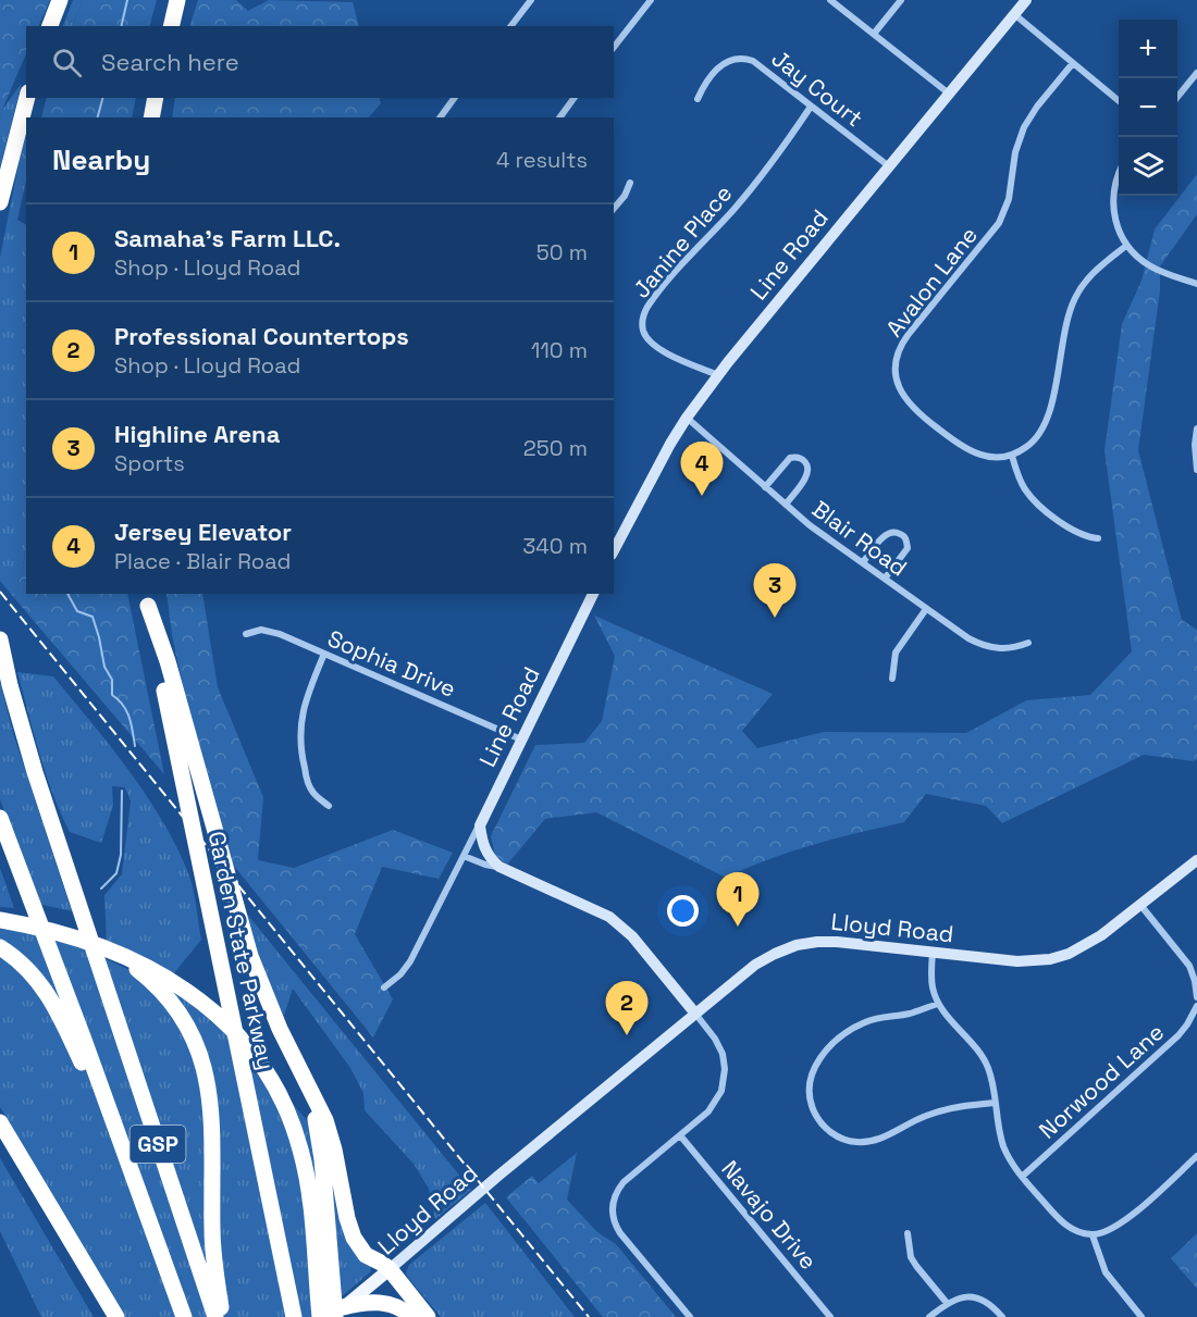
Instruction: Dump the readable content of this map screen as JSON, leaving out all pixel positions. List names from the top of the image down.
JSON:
{
  "streets": {
    "highway": ["Garden State Parkway", "GSP"],
    "main road": ["Lloyd Road"],
    "street": [
      "Jay Court",
      "Janine Place",
      "Line Road",
      "Avalon Lane",
      "Blair Road",
      "Sophia Drive",
      "Norwood Lane",
      "Navajo Drive"
    ]
  },
  "crossings": [
    ["Jay Court", "Janine Place"],
    ["Jay Court", "Line Road"],
    ["Janine Place", "Line Road"],
    ["Line Road", "Blair Road"],
    ["Line Road", "Sophia Drive"]
  ],
  "page": {
    "map_buttons": ["+", "−"],
    "search": "Search here",
    "heading": ["Nearby", "4 results"],
    "list": [
      {
        "mark": "1",
        "name": "Samaha's Farm LLC.",
        "note": "Shop · Lloyd Road",
        "value": "50 m"
      },
      {
        "mark": "2",
        "name": "Professional Countertops",
        "note": "Shop · Lloyd Road",
        "value": "110 m"
      },
      {
        "mark": "3",
        "name": "Highline Arena",
        "note": "Sports",
        "value": "250 m"
      },
      {
        "mark": "4",
        "name": "Jersey Elevator",
        "note": "Place · Blair Road",
        "value": "340 m"
      }
    ],
    "pins": [
      "4",
      "3",
      "1",
      "2"
    ]
  }
}
